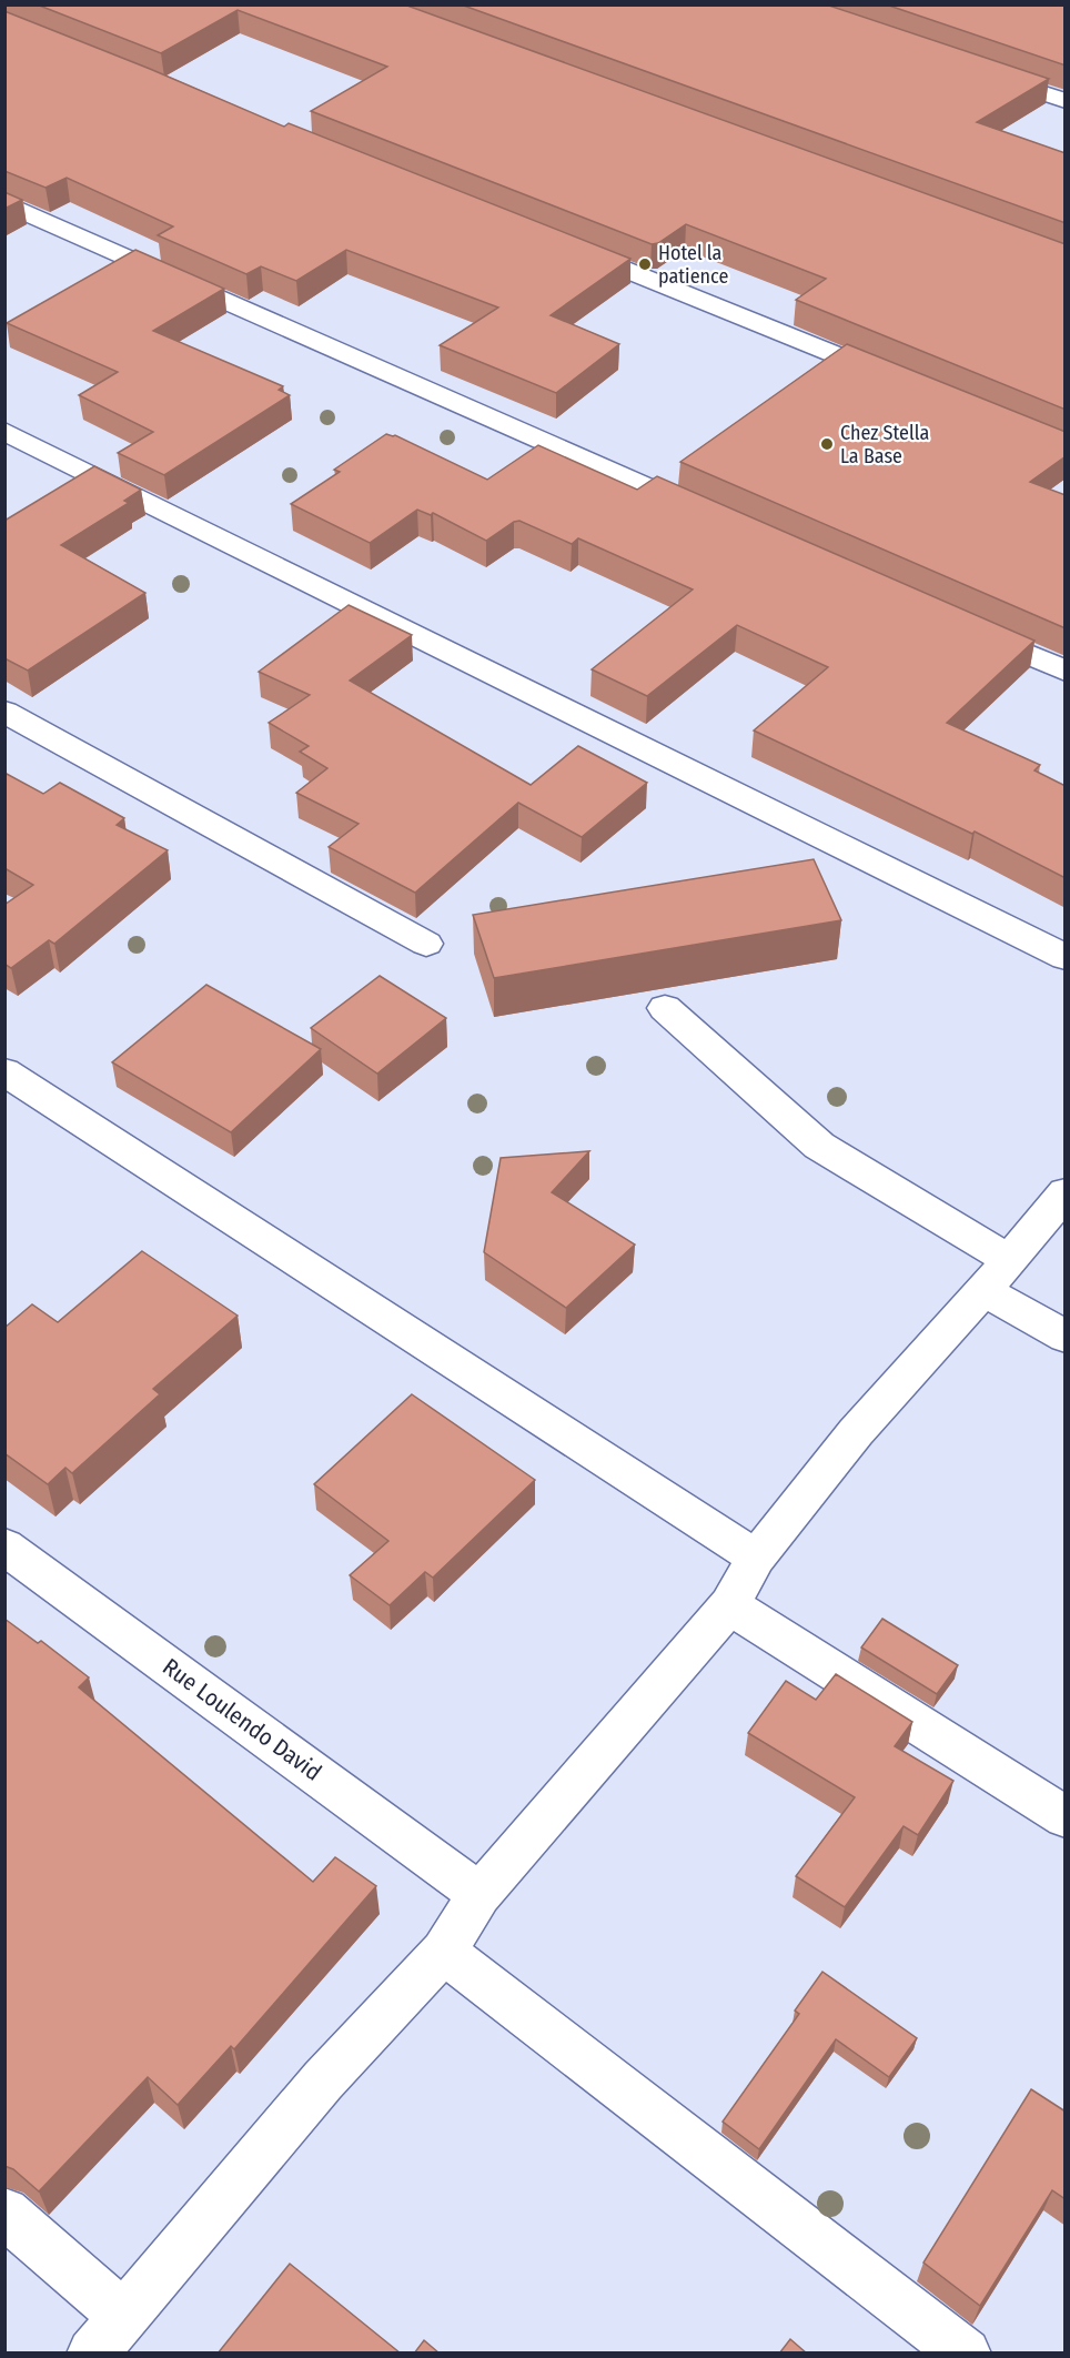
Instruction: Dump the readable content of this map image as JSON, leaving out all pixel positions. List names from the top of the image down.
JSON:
{
  "streets": {
    "street": ["Rue Loulendo David"]
  },
  "places": ["Hotel la patience", "Chez Stella La Base"]
}
